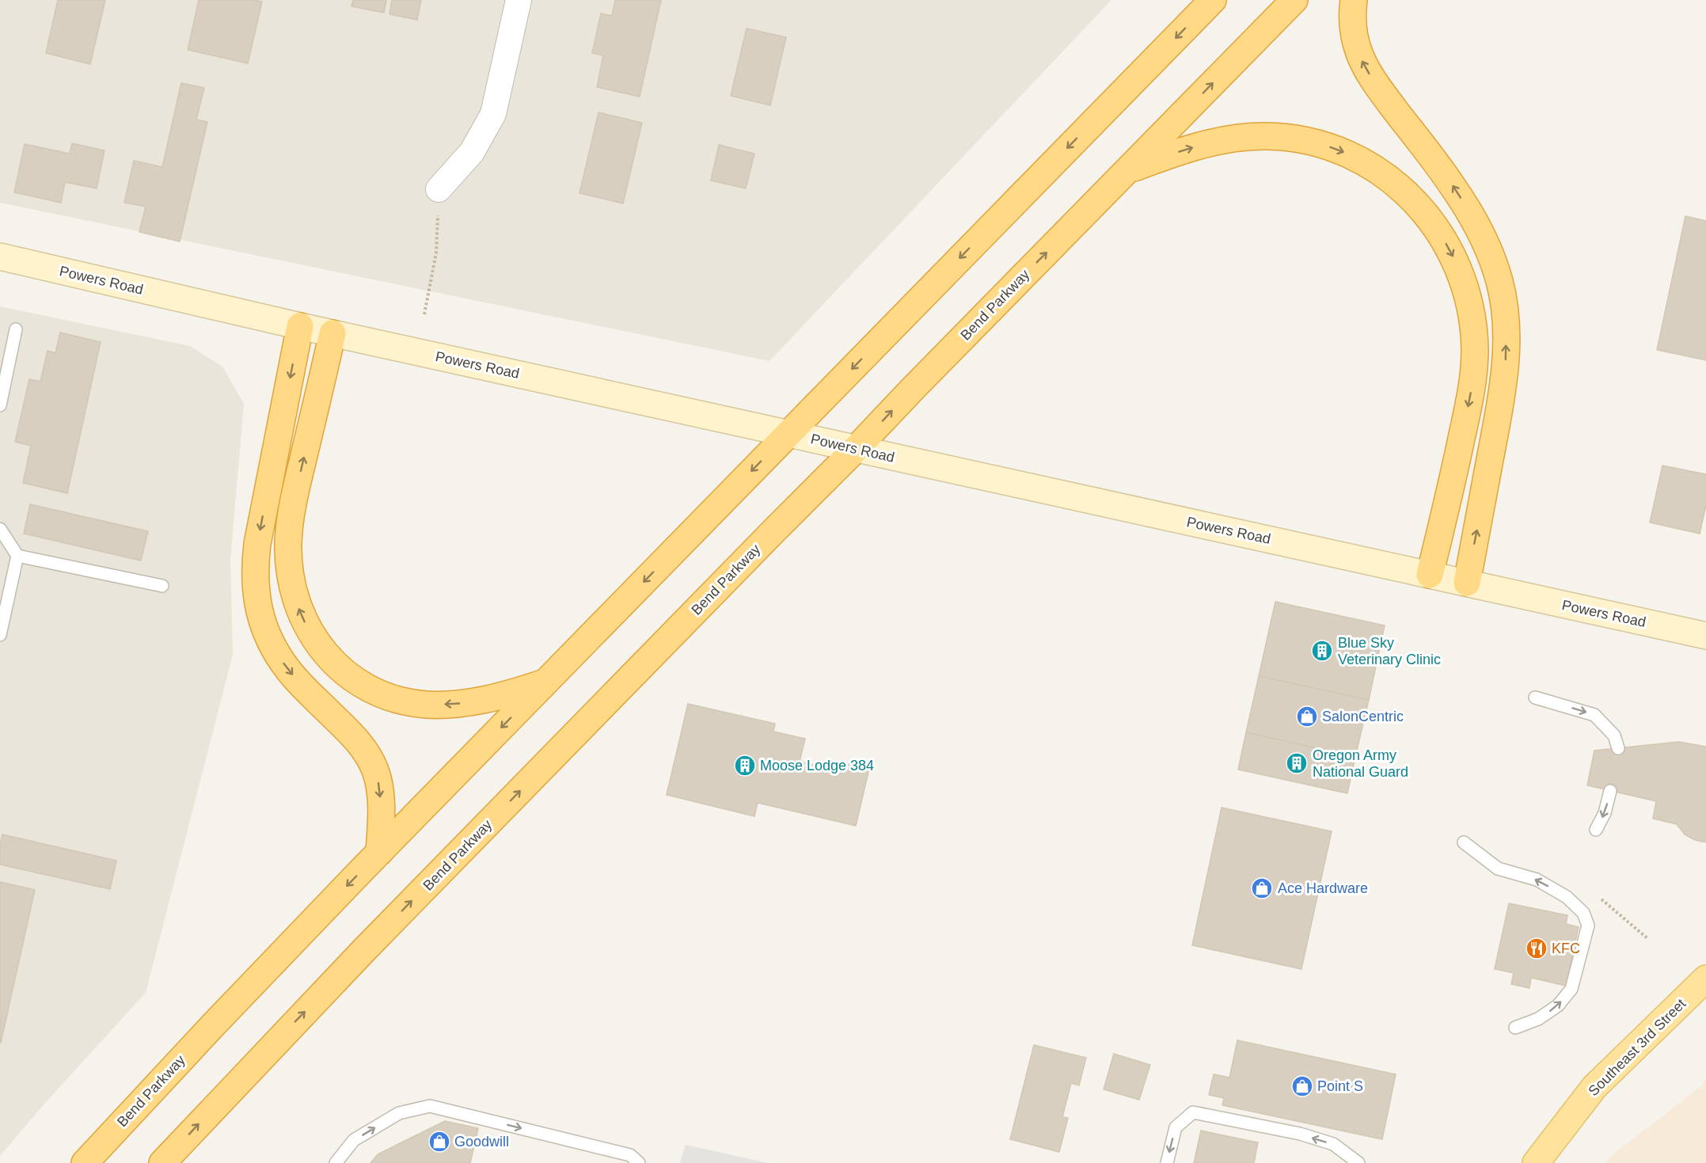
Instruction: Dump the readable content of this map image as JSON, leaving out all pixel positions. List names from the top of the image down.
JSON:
{
  "streets": {
    "highway": ["Bend Parkway"],
    "main road": ["Powers Road", "Southeast 3rd Street"]
  },
  "crossings": [
    ["Powers Road", "Bend Parkway"]
  ],
  "places": {
    "building": ["Blue Sky Veterinary Clinic", "Oregon Army National Guard", "Moose Lodge 384"],
    "shop": [
      "SalonCentric",
      "Ace Hardware",
      "Point S",
      "Goodwill"
    ],
    "restaurant": ["KFC"]
  }
}
